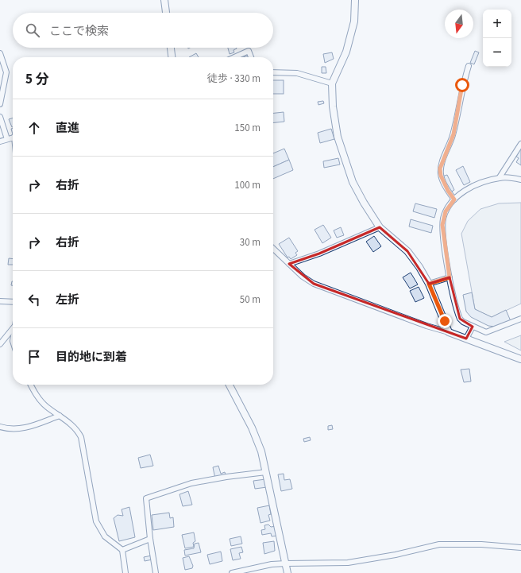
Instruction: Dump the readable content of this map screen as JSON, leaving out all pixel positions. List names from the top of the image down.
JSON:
{
  "north": "bottom",
  "page": {
    "map_buttons": ["+", "−"],
    "search": "ここで検索",
    "heading": ["5 分", "徒歩 · 330 m"],
    "list": [
      ["直進", "150 m"],
      ["右折", "100 m"],
      ["右折", "30 m"],
      ["左折", "50 m"],
      "目的地に到着"
    ]
  }
}
